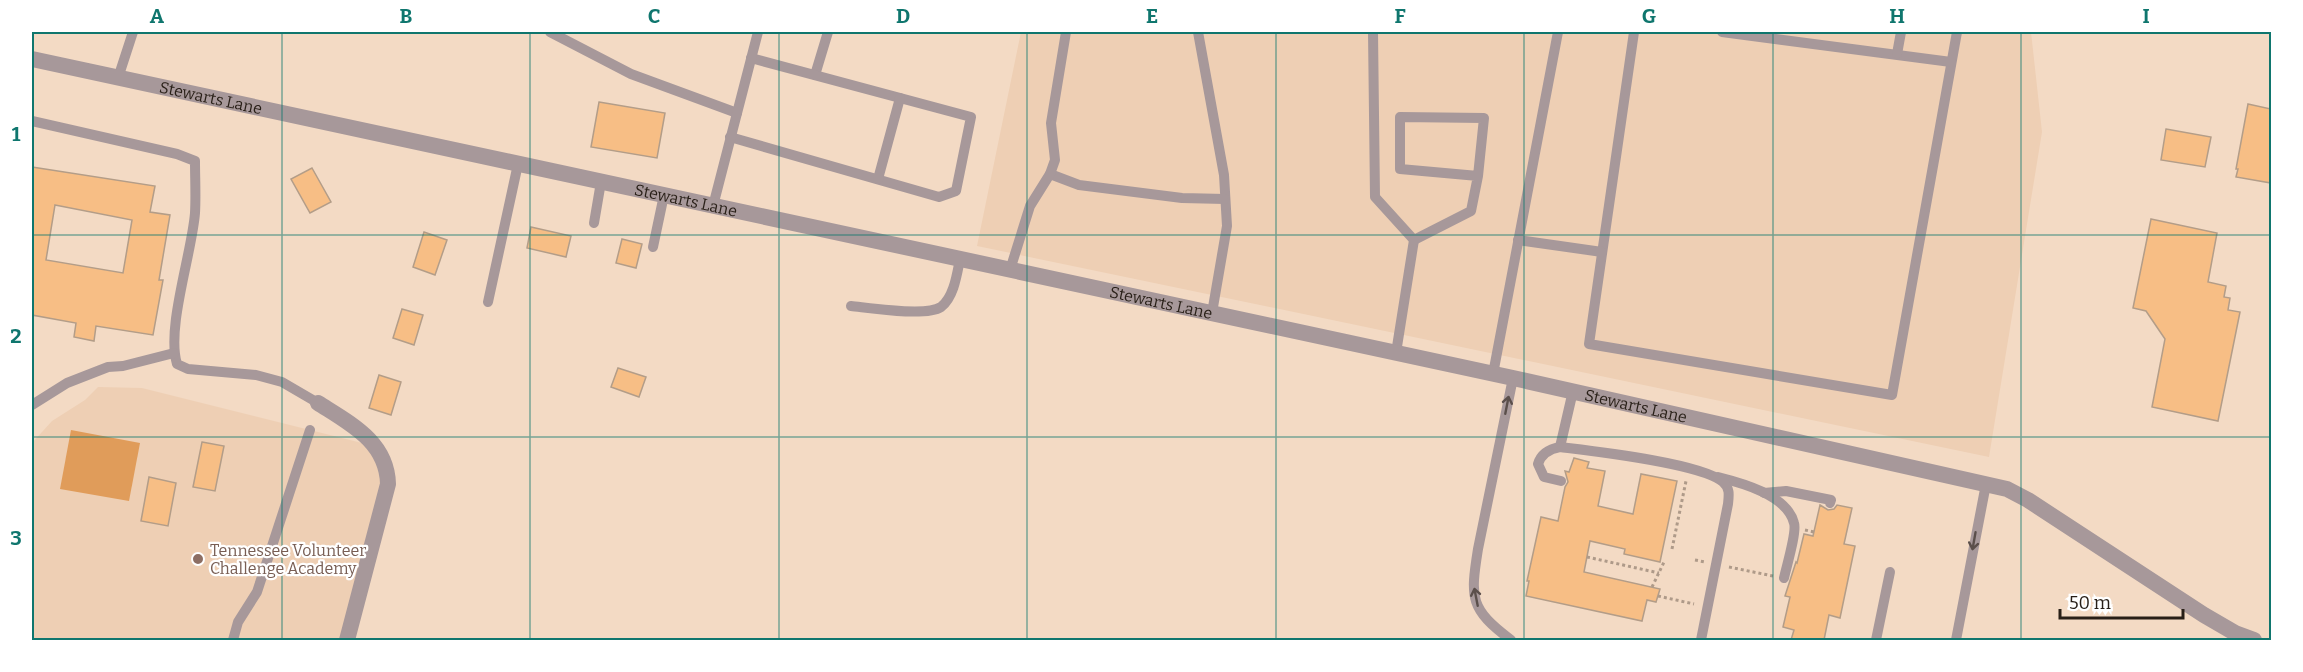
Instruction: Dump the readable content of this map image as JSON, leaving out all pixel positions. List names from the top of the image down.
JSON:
{
  "streets": {
    "street": ["Stewarts Lane"]
  },
  "places": ["Tennessee Volunteer Challenge Academy"],
  "scale_bar": "50 m",
  "grid": {
    "columns": [
      "A",
      "B",
      "C",
      "D",
      "E",
      "F",
      "G",
      "H",
      "I"
    ],
    "rows": ["1", "2", "3"]
  }
}
